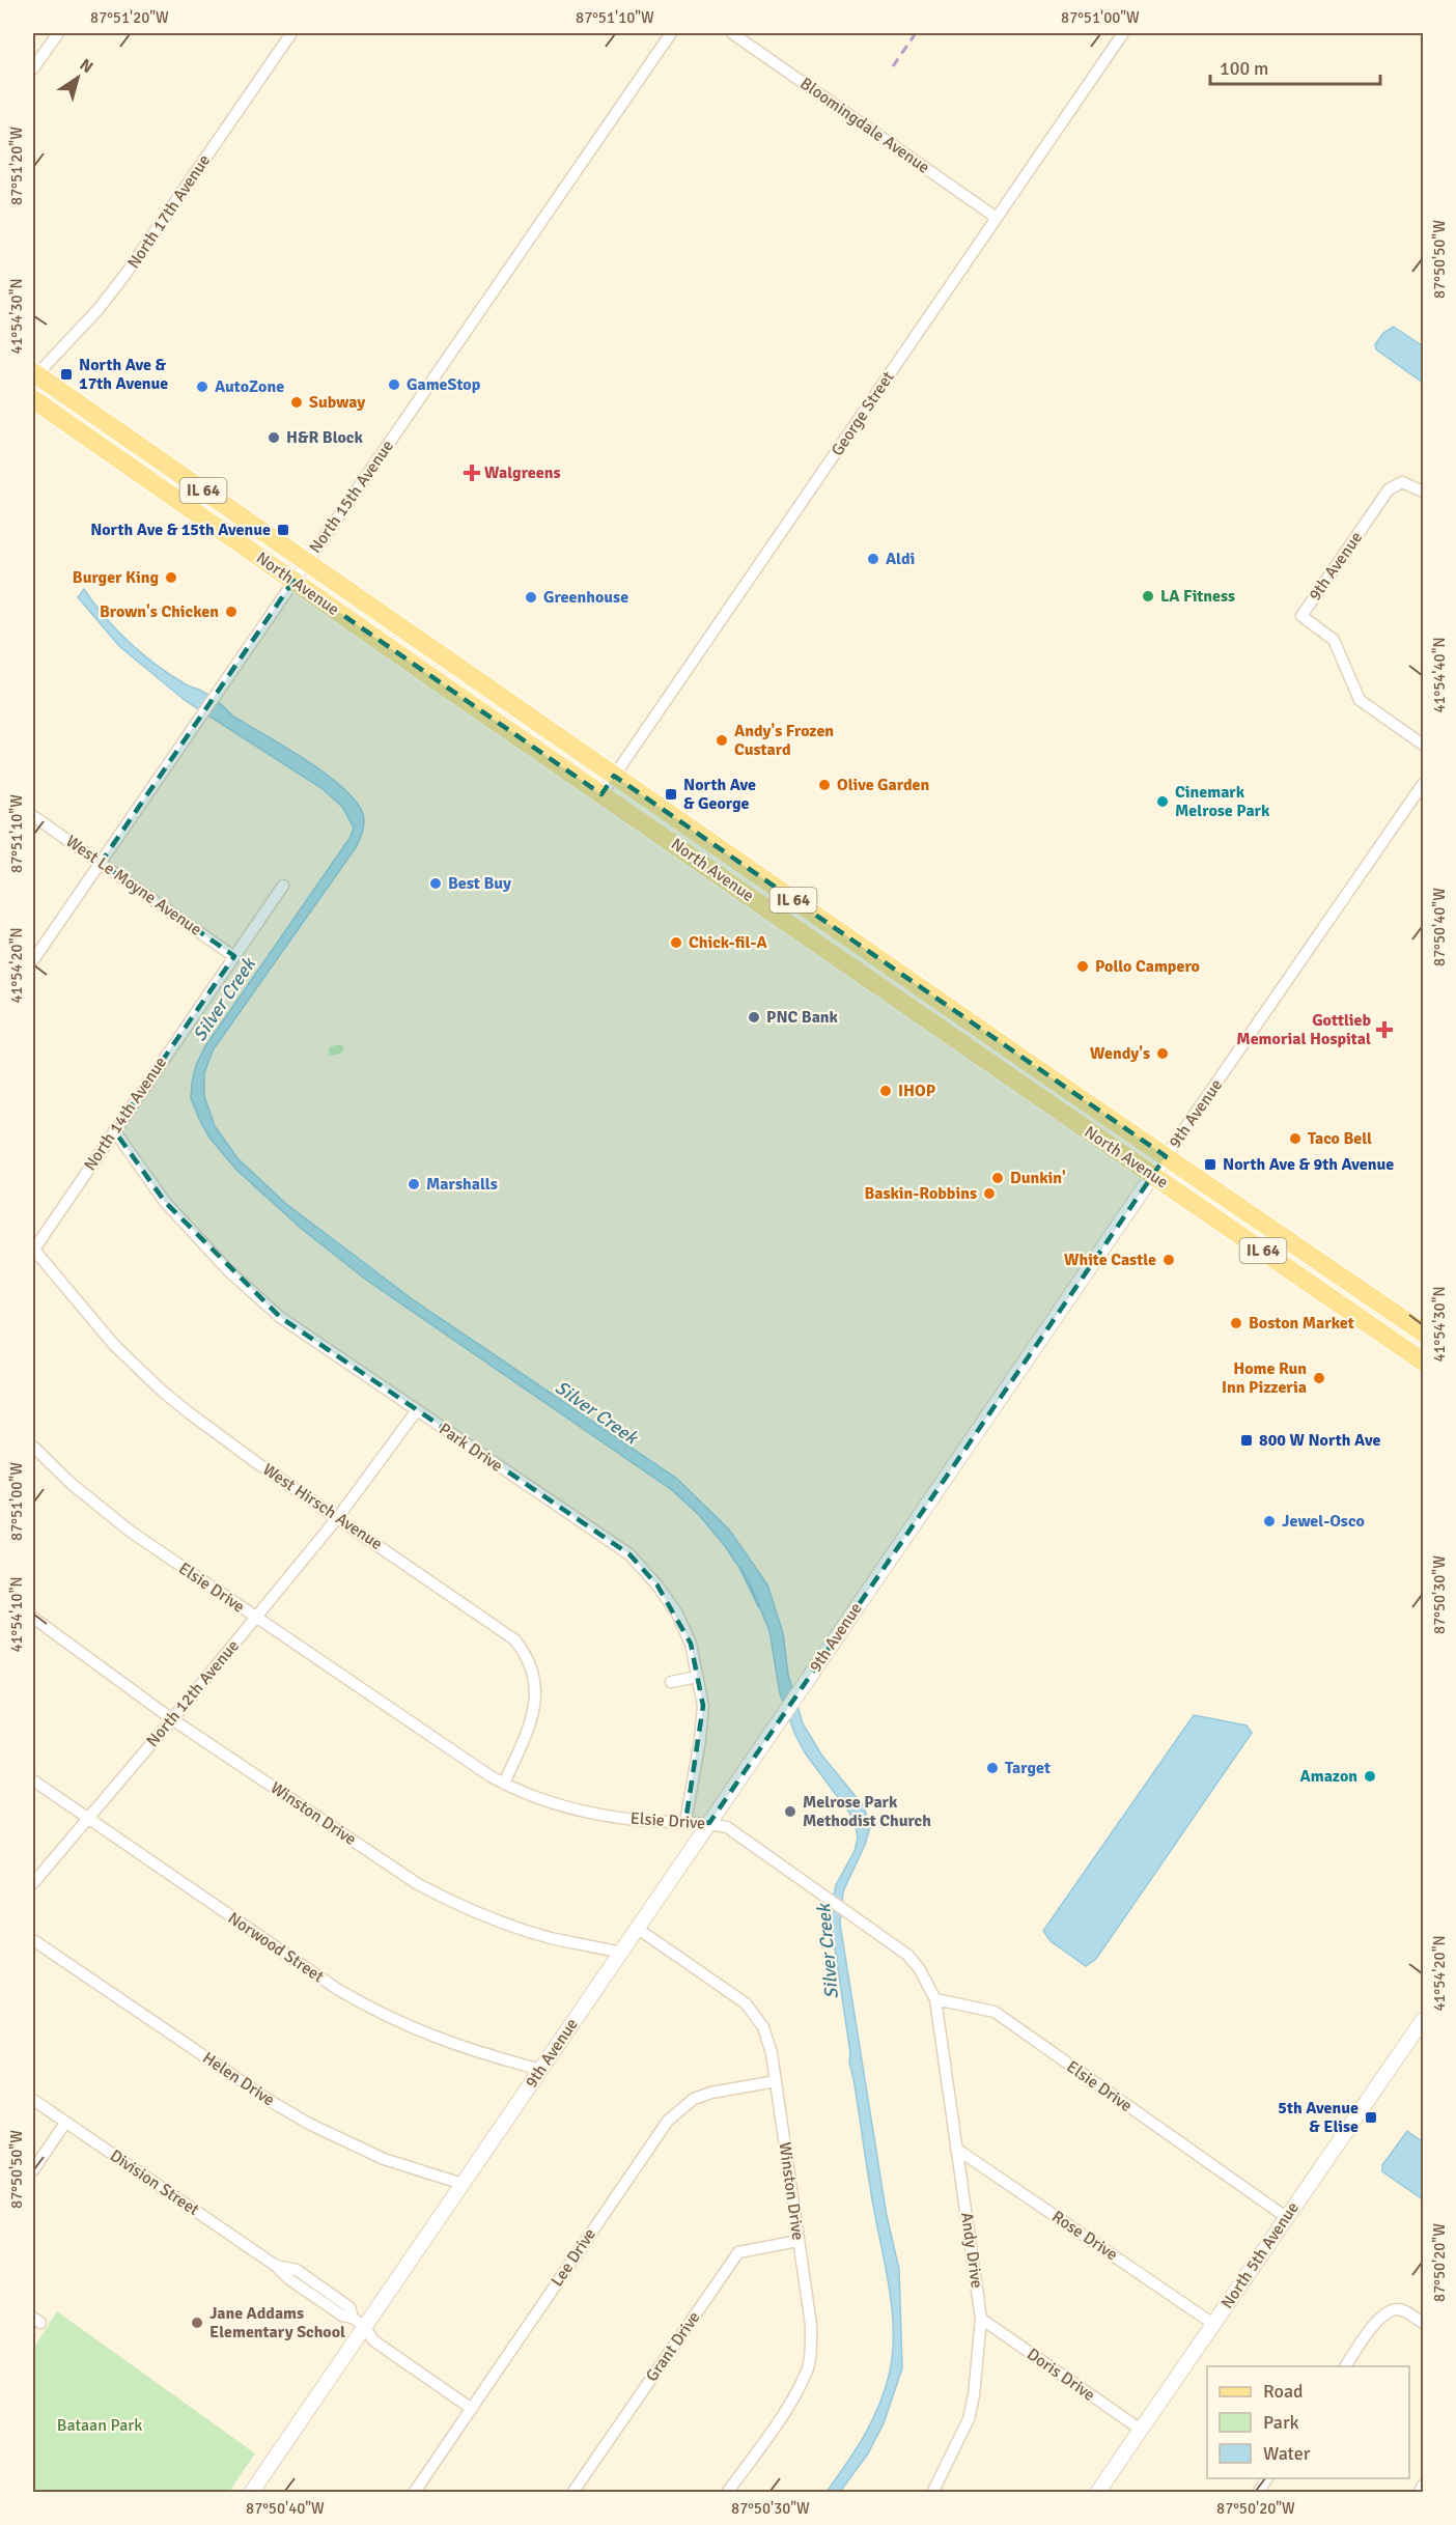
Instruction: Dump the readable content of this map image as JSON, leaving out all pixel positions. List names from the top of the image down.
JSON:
{
  "streets": {
    "main road": ["IL 64", "North Avenue"],
    "street": [
      "Bloomingdale Avenue",
      "North 17th Avenue",
      "George Street",
      "North 15th Avenue",
      "9th Avenue",
      "West Le Moyne Avenue",
      "North 14th Avenue",
      "Park Drive",
      "West Hirsch Avenue",
      "Elsie Drive",
      "North 12th Avenue",
      "Winston Drive",
      "Norwood Street",
      "Helen Drive",
      "Division Street",
      "Rose Drive",
      "Andy Drive",
      "North 5th Avenue",
      "Lee Drive",
      "Grant Drive",
      "Doris Drive"
    ]
  },
  "crossings": [
    ["Bloomingdale Avenue", "George Street"],
    ["North 17th Avenue", "North Avenue"],
    ["George Street", "North Avenue"],
    ["North 15th Avenue", "North Avenue"],
    ["North 15th Avenue", "West Le Moyne Avenue"],
    ["9th Avenue", "North Avenue"],
    ["9th Avenue", "Elsie Drive"],
    ["9th Avenue", "Winston Drive"],
    ["9th Avenue", "Norwood Street"],
    ["9th Avenue", "Helen Drive"],
    ["9th Avenue", "Division Street"],
    ["West Le Moyne Avenue", "North 14th Avenue"],
    ["North 14th Avenue", "Park Drive"],
    ["North 14th Avenue", "West Hirsch Avenue"],
    ["Park Drive", "Elsie Drive"],
    ["Park Drive", "North 12th Avenue"],
    ["West Hirsch Avenue", "Elsie Drive"],
    ["West Hirsch Avenue", "North 12th Avenue"],
    ["Elsie Drive", "North 12th Avenue"],
    ["Elsie Drive", "Andy Drive"],
    ["Elsie Drive", "North 5th Avenue"],
    ["North 12th Avenue", "Winston Drive"],
    ["North 12th Avenue", "Norwood Street"],
    ["Winston Drive", "Lee Drive"],
    ["Winston Drive", "Grant Drive"],
    ["Division Street", "Lee Drive"],
    ["Rose Drive", "Andy Drive"],
    ["Rose Drive", "North 5th Avenue"],
    ["Andy Drive", "Doris Drive"],
    ["North 5th Avenue", "Doris Drive"]
  ],
  "water": ["Silver Creek"],
  "parks": ["Bataan Park"],
  "places": {
    "transit": [
      "North Ave & 17th Avenue",
      "North Ave & 15th Avenue",
      "North Ave & George",
      "North Ave & 9th Avenue",
      "800 W North Ave",
      "5th Avenue & Elise"
    ],
    "other": [
      "GameStop",
      "AutoZone",
      "Subway",
      "H&R Block",
      "Aldi",
      "Burger King",
      "LA Fitness",
      "Greenhouse",
      "Brown's Chicken",
      "Andy's Frozen Custard",
      "Olive Garden",
      "Cinemark Melrose Park",
      "Best Buy",
      "Chick-fil-A",
      "Pollo Campero",
      "PNC Bank",
      "Wendy's",
      "IHOP",
      "Taco Bell",
      "Dunkin'",
      "Marshalls",
      "Baskin-Robbins",
      "White Castle",
      "Boston Market",
      "Home Run Inn Pizzeria",
      "Jewel-Osco",
      "Target",
      "Amazon",
      "Melrose Park Methodist Church",
      "Jane Addams Elementary School"
    ],
    "health": ["Walgreens", "Gottlieb Memorial Hospital"]
  },
  "legend": ["Road", "Park", "Water"],
  "scale_bar": "100 m",
  "north": "top right",
  "coordinates": [
    "87°51'20\"W",
    "87°51'10\"W",
    "87°51'00\"W",
    "87°50'50\"W",
    "41°54'30\"N",
    "41°54'40\"N",
    "87°50'40\"W",
    "41°54'20\"N",
    "87°50'30\"W",
    "41°54'10\"N",
    "87°50'20\"W"
  ]
}
